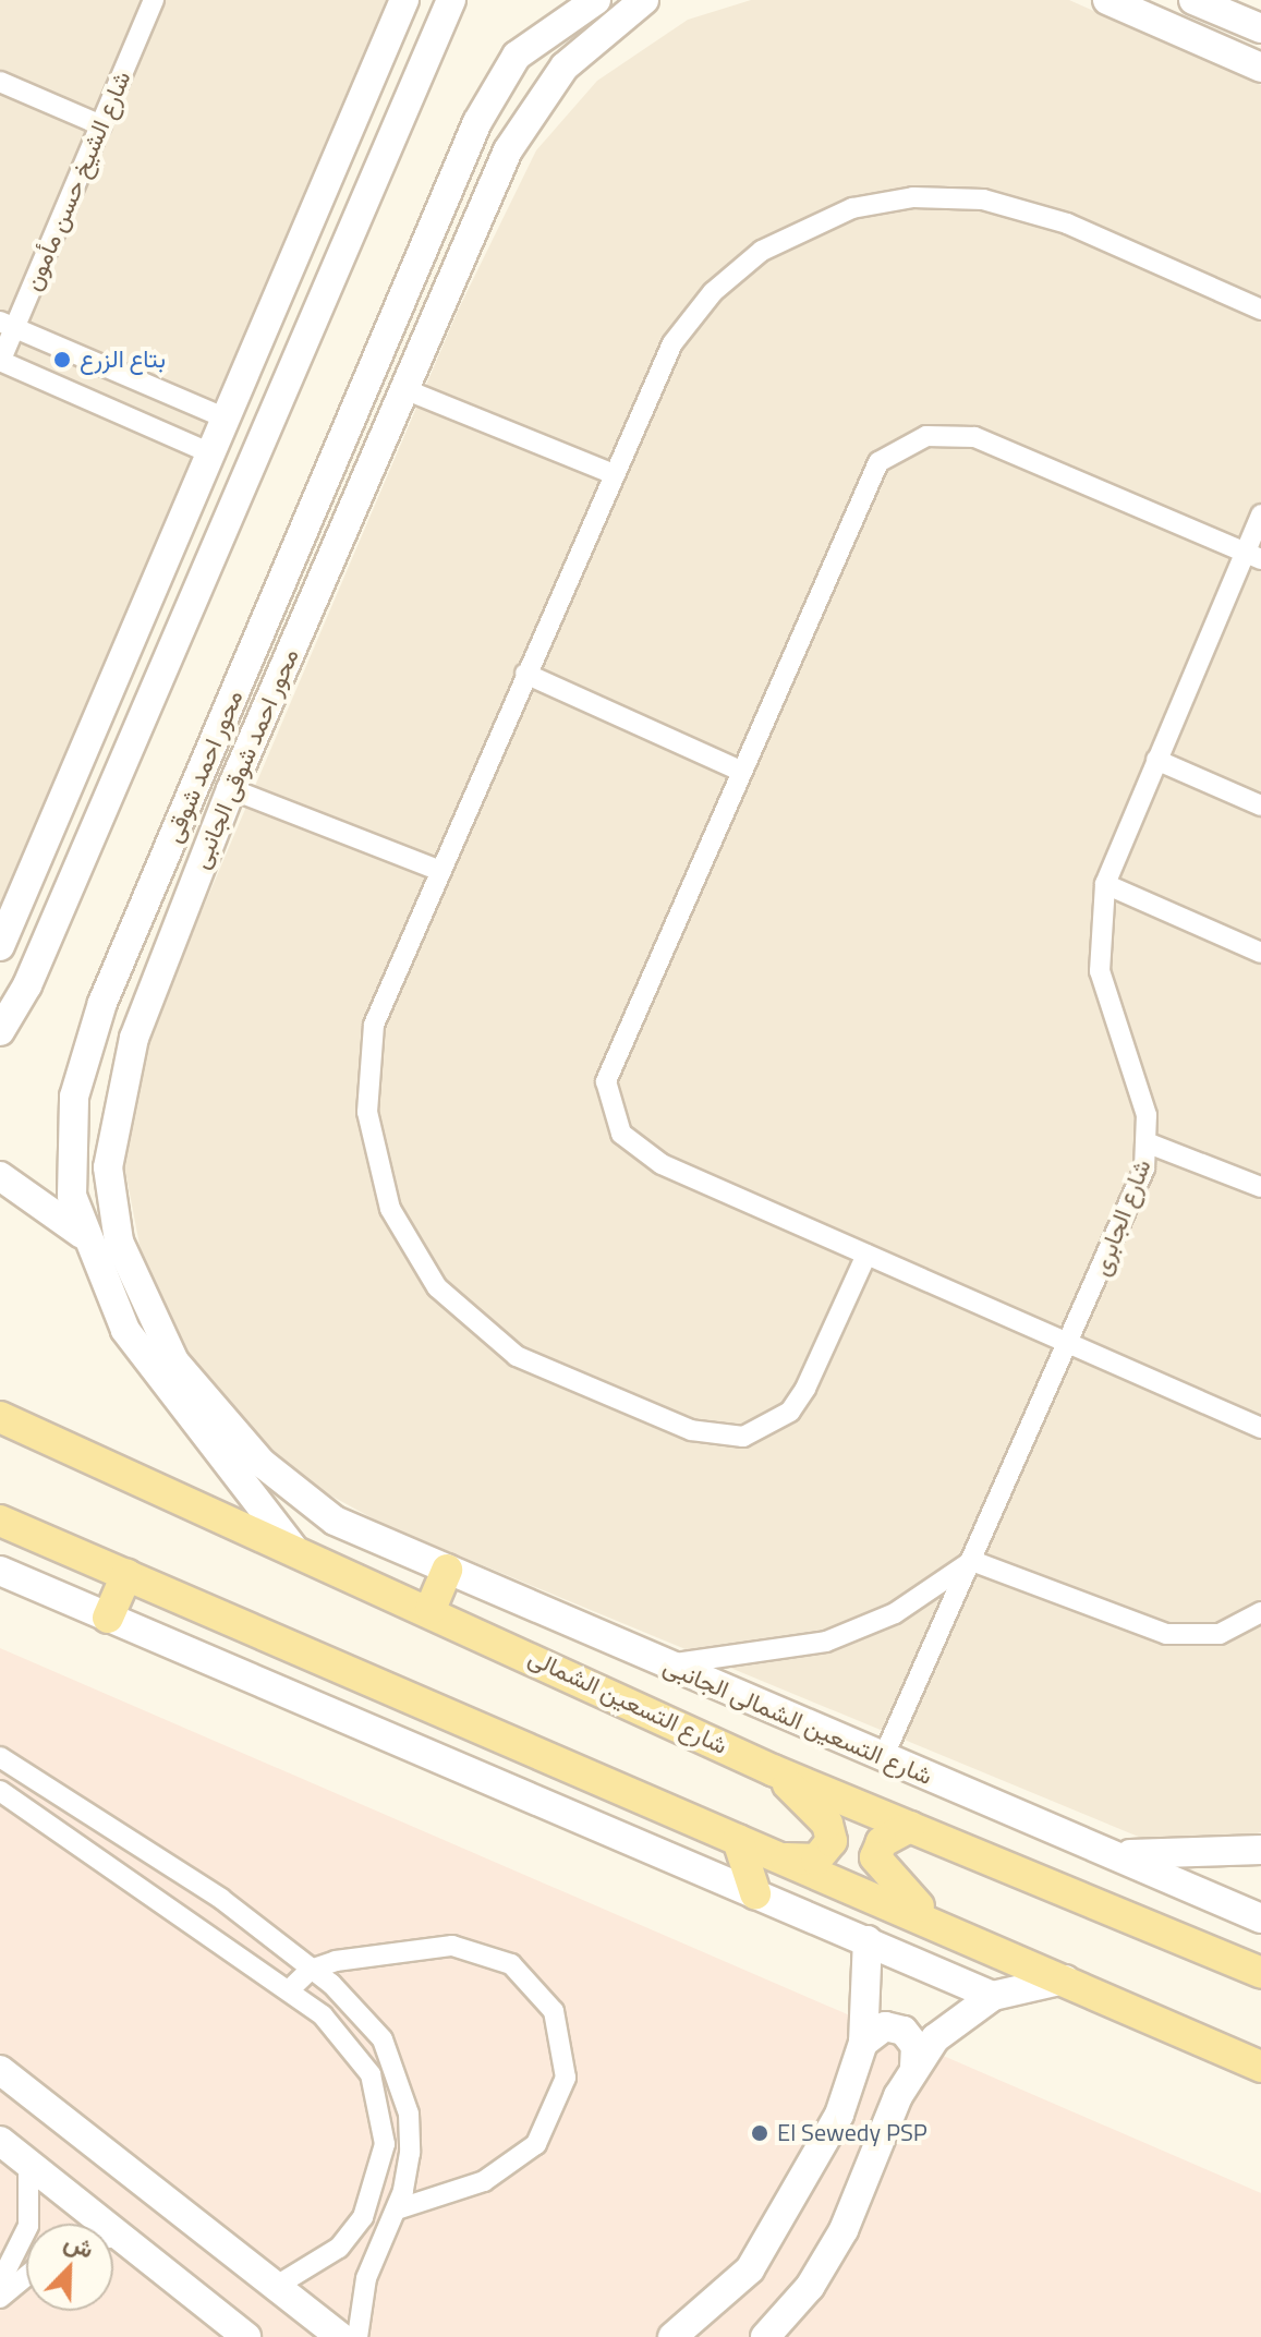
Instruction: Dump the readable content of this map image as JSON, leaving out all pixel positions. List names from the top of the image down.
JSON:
{
  "streets": {
    "main road": ["شارع التسعين الشمالى"],
    "street": [
      "شارع الشيخ حسن مأمون",
      "محور احمد شوقى الجانبى",
      "محور احمد شوقى",
      "شارع الجابرى",
      "شارع التسعين الشمالى الجانبى"
    ]
  },
  "crossings": [
    ["محور احمد شوقى الجانبى", "شارع التسعين الشمالى الجانبى"],
    ["محور احمد شوقى", "شارع التسعين الشمالى"],
    ["شارع الجابرى", "شارع التسعين الشمالى الجانبى"]
  ],
  "places": ["بتاع الزرع", "El Sewedy PSP"],
  "north": "top right"
}
